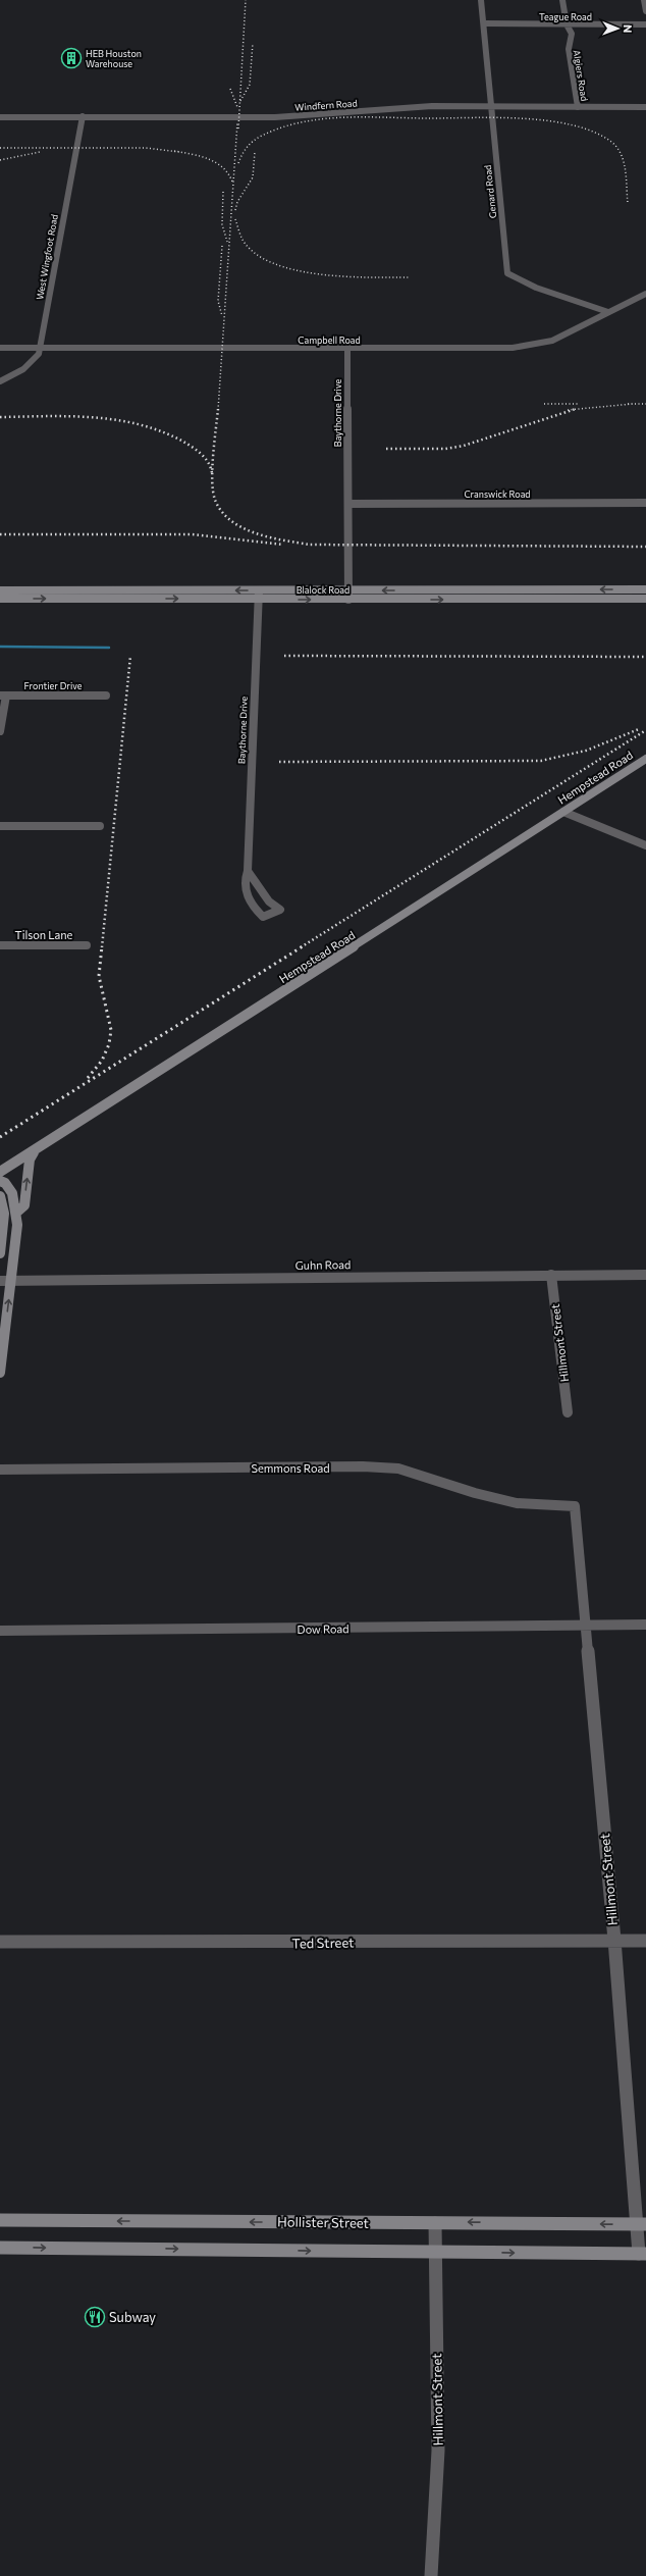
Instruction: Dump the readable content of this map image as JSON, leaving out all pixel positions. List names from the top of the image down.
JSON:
{
  "streets": {
    "main road": ["Blalock Road", "Hempstead Road", "Hollister Street"],
    "street": [
      "Teague Road",
      "Algiers Road",
      "Windfern Road",
      "Genard Road",
      "West Wingfoot Road",
      "Campbell Road",
      "Baythorne Drive",
      "Cranswick Road",
      "Frontier Drive",
      "Tilson Lane",
      "Guhn Road",
      "Hillmont Street",
      "Semmons Road",
      "Dow Road",
      "Ted Street"
    ]
  },
  "crossings": [
    ["Teague Road", "Algiers Road"],
    ["Teague Road", "Genard Road"],
    ["Algiers Road", "Windfern Road"],
    ["Windfern Road", "Genard Road"],
    ["Windfern Road", "West Wingfoot Road"],
    ["Genard Road", "Campbell Road"],
    ["West Wingfoot Road", "Campbell Road"],
    ["Campbell Road", "Baythorne Drive"],
    ["Baythorne Drive", "Cranswick Road"],
    ["Baythorne Drive", "Blalock Road"],
    ["Guhn Road", "Hillmont Street"],
    ["Hillmont Street", "Semmons Road"],
    ["Hillmont Street", "Dow Road"],
    ["Hillmont Street", "Ted Street"],
    ["Hillmont Street", "Hollister Street"]
  ],
  "places": {
    "building": ["HEB Houston Warehouse"],
    "restaurant": ["Subway"]
  },
  "north": "right"
}
